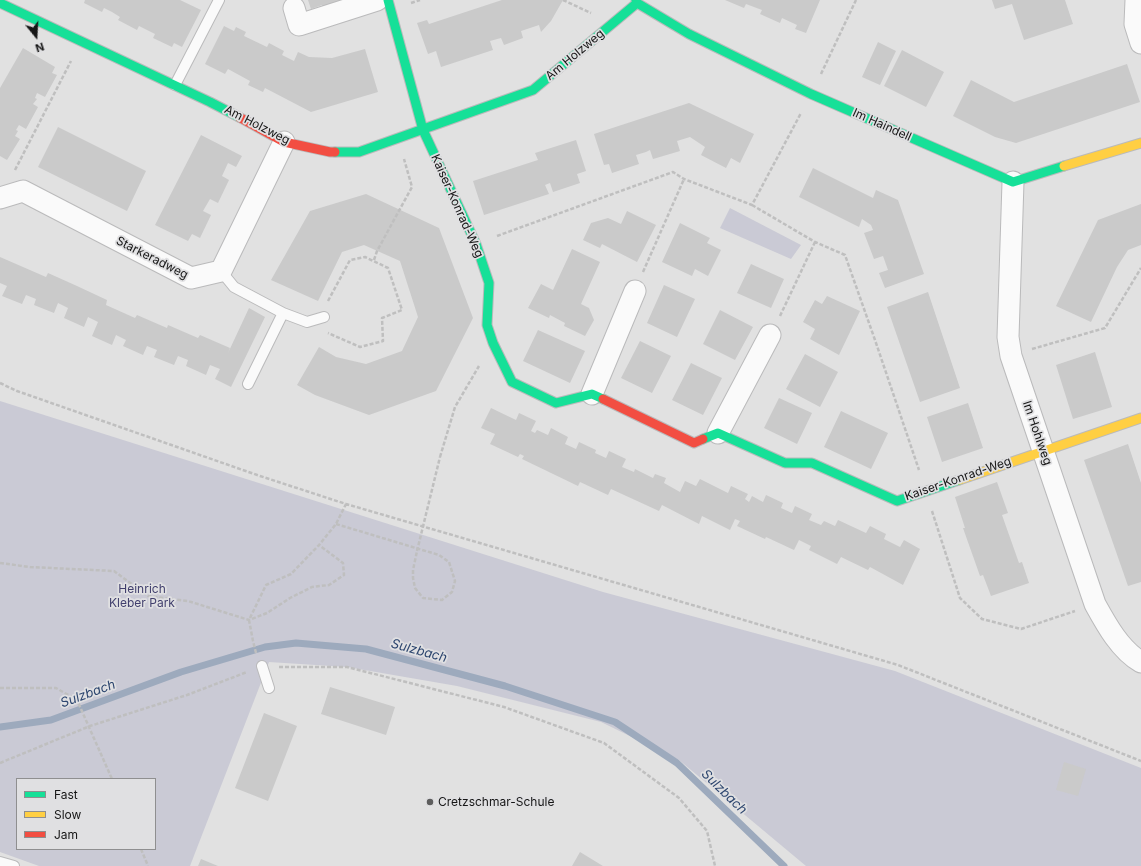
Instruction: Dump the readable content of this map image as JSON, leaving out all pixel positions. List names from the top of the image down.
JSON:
{
  "streets": {
    "street": [
      "Am Holzweg",
      "Im Haindell",
      "Kaiser-Konrad-Weg",
      "Starkeradweg",
      "Im Hohlweg"
    ]
  },
  "crossings": [
    ["Am Holzweg", "Im Haindell"],
    ["Am Holzweg", "Kaiser-Konrad-Weg"],
    ["Im Haindell", "Im Hohlweg"],
    ["Kaiser-Konrad-Weg", "Im Hohlweg"]
  ],
  "water": ["Sulzbach"],
  "parks": ["Heinrich Kleber Park"],
  "places": ["Cretzschmar-Schule"],
  "legend": ["Fast", "Slow", "Jam"],
  "north": "bottom"
}
